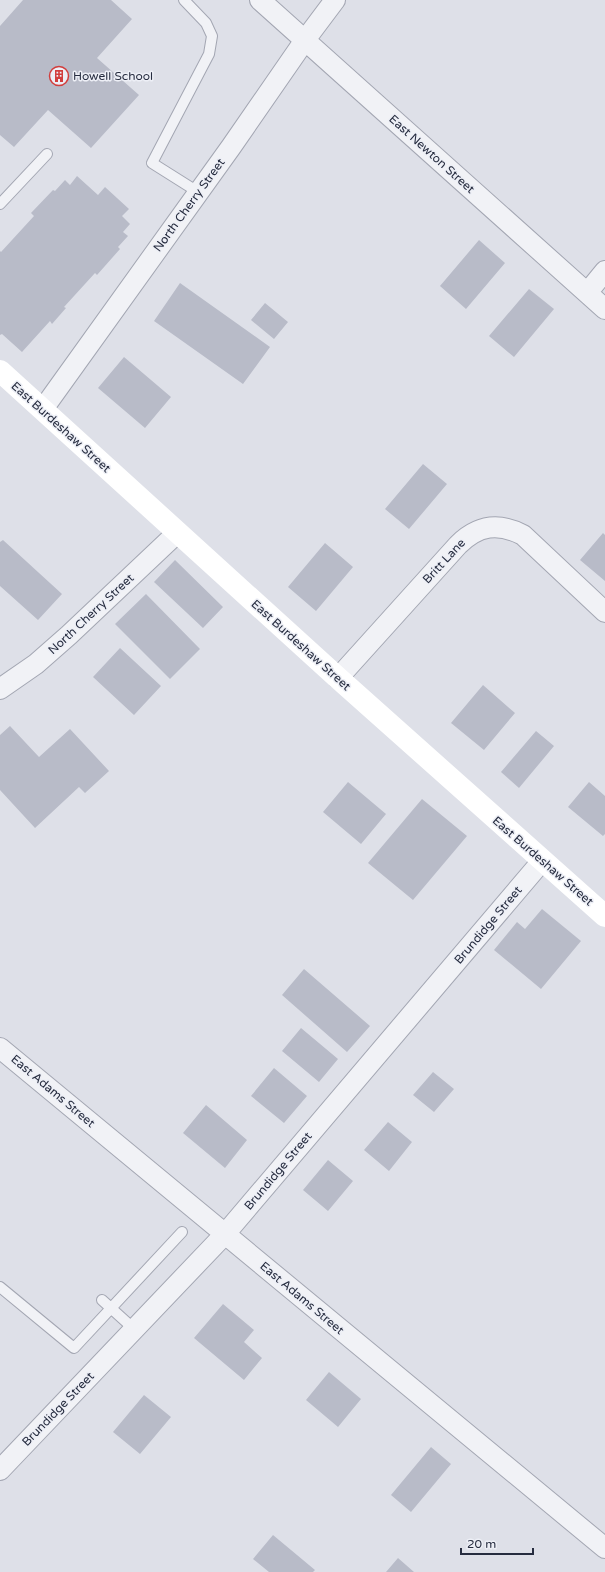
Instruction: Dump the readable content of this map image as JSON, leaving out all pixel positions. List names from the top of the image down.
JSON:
{
  "streets": {
    "street": [
      "East Newton Street",
      "North Cherry Street",
      "East Burdeshaw Street",
      "Britt Lane",
      "Brundidge Street",
      "East Adams Street"
    ]
  },
  "crossings": [
    ["East Newton Street", "North Cherry Street"],
    ["North Cherry Street", "East Burdeshaw Street"],
    ["East Burdeshaw Street", "Britt Lane"],
    ["East Burdeshaw Street", "Brundidge Street"],
    ["Brundidge Street", "East Adams Street"]
  ],
  "places": {
    "building": ["Howell School"]
  },
  "scale_bar": "20 m"
}
